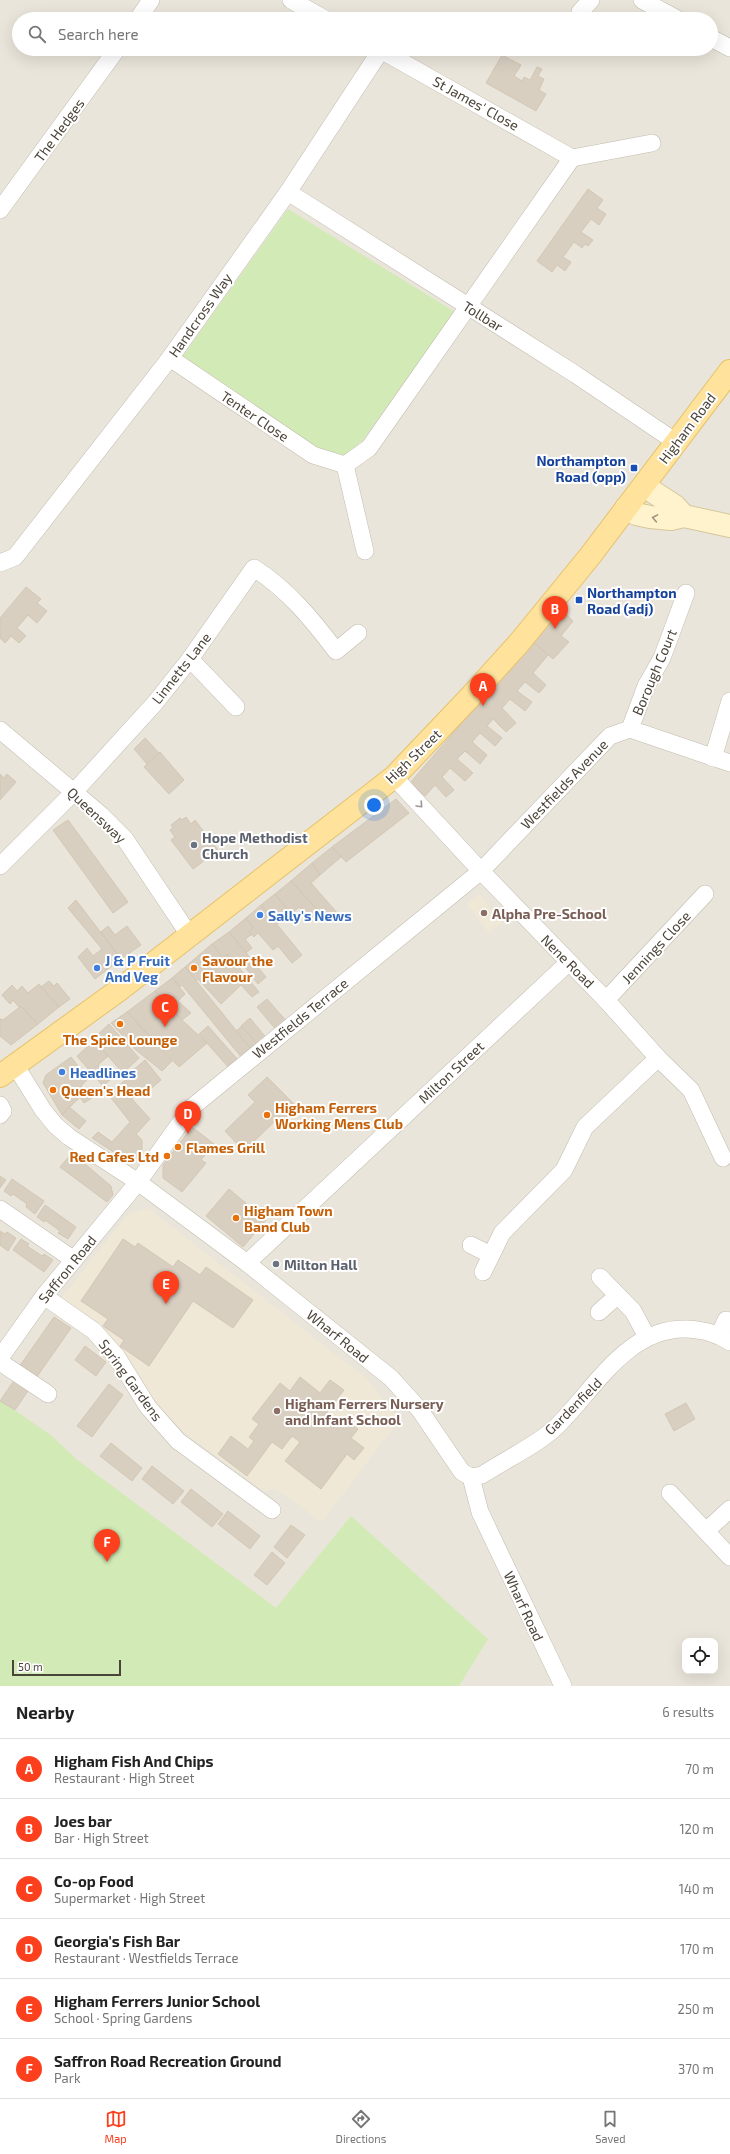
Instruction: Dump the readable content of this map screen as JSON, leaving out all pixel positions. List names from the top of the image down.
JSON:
{
  "streets": {
    "main road": ["Higham Road", "High Street"],
    "street": [
      "St James' Close",
      "The Hedges",
      "Handcross Way",
      "Tollbar",
      "Tenter Close",
      "Linnetts Lane",
      "Borough Court",
      "Westfields Avenue",
      "Queensway",
      "Jennings Close",
      "Nene Road",
      "Westfields Terrace",
      "Milton Street",
      "Saffron Road",
      "Wharf Road",
      "Spring Gardens",
      "Gardenfield"
    ]
  },
  "crossings": [
    ["Handcross Way", "Tollbar"],
    ["Handcross Way", "Tenter Close"],
    ["Tollbar", "Higham Road"],
    ["Higham Road", "High Street"],
    ["Linnetts Lane", "Queensway"],
    ["Borough Court", "Westfields Avenue"],
    ["High Street", "Queensway"],
    ["High Street", "Nene Road"],
    ["High Street", "Wharf Road"],
    ["Westfields Avenue", "Nene Road"],
    ["Westfields Avenue", "Westfields Terrace"],
    ["Jennings Close", "Nene Road"],
    ["Nene Road", "Westfields Terrace"],
    ["Nene Road", "Milton Street"],
    ["Westfields Terrace", "Saffron Road"],
    ["Westfields Terrace", "Wharf Road"],
    ["Milton Street", "Wharf Road"],
    ["Saffron Road", "Wharf Road"],
    ["Saffron Road", "Spring Gardens"],
    ["Wharf Road", "Gardenfield"]
  ],
  "places": {
    "transit": ["Northampton Road (opp)", "Northampton Road (adj)"],
    "other": [
      "Hope Methodist Church",
      "Alpha Pre-School",
      "Sally's News",
      "J & P Fruit And Veg",
      "Savour the Flavour",
      "The Spice Lounge",
      "Headlines",
      "Queen's Head",
      "Higham Ferrers Working Mens Club",
      "Flames Grill",
      "Red Cafes Ltd",
      "Higham Town Band Club",
      "Milton Hall",
      "Higham Ferrers Nursery and Infant School"
    ]
  },
  "scale_bar": "50 m",
  "page": {
    "search": "Search here",
    "pins": [
      "B",
      "A",
      "C",
      "D",
      "E",
      "F"
    ],
    "scale": "50 m",
    "heading": ["Nearby", "6 results"],
    "list": [
      {
        "mark": "A",
        "name": "Higham Fish And Chips",
        "note": "Restaurant · High Street",
        "value": "70 m"
      },
      {
        "mark": "B",
        "name": "Joes bar",
        "note": "Bar · High Street",
        "value": "120 m"
      },
      {
        "mark": "C",
        "name": "Co-op Food",
        "note": "Supermarket · High Street",
        "value": "140 m"
      },
      {
        "mark": "D",
        "name": "Georgia's Fish Bar",
        "note": "Restaurant · Westfields Terrace",
        "value": "170 m"
      },
      {
        "mark": "E",
        "name": "Higham Ferrers Junior School",
        "note": "School · Spring Gardens",
        "value": "250 m"
      },
      {
        "mark": "F",
        "name": "Saffron Road Recreation Ground",
        "note": "Park",
        "value": "370 m"
      }
    ],
    "nav": ["Map", "Directions", "Saved"]
  }
}
